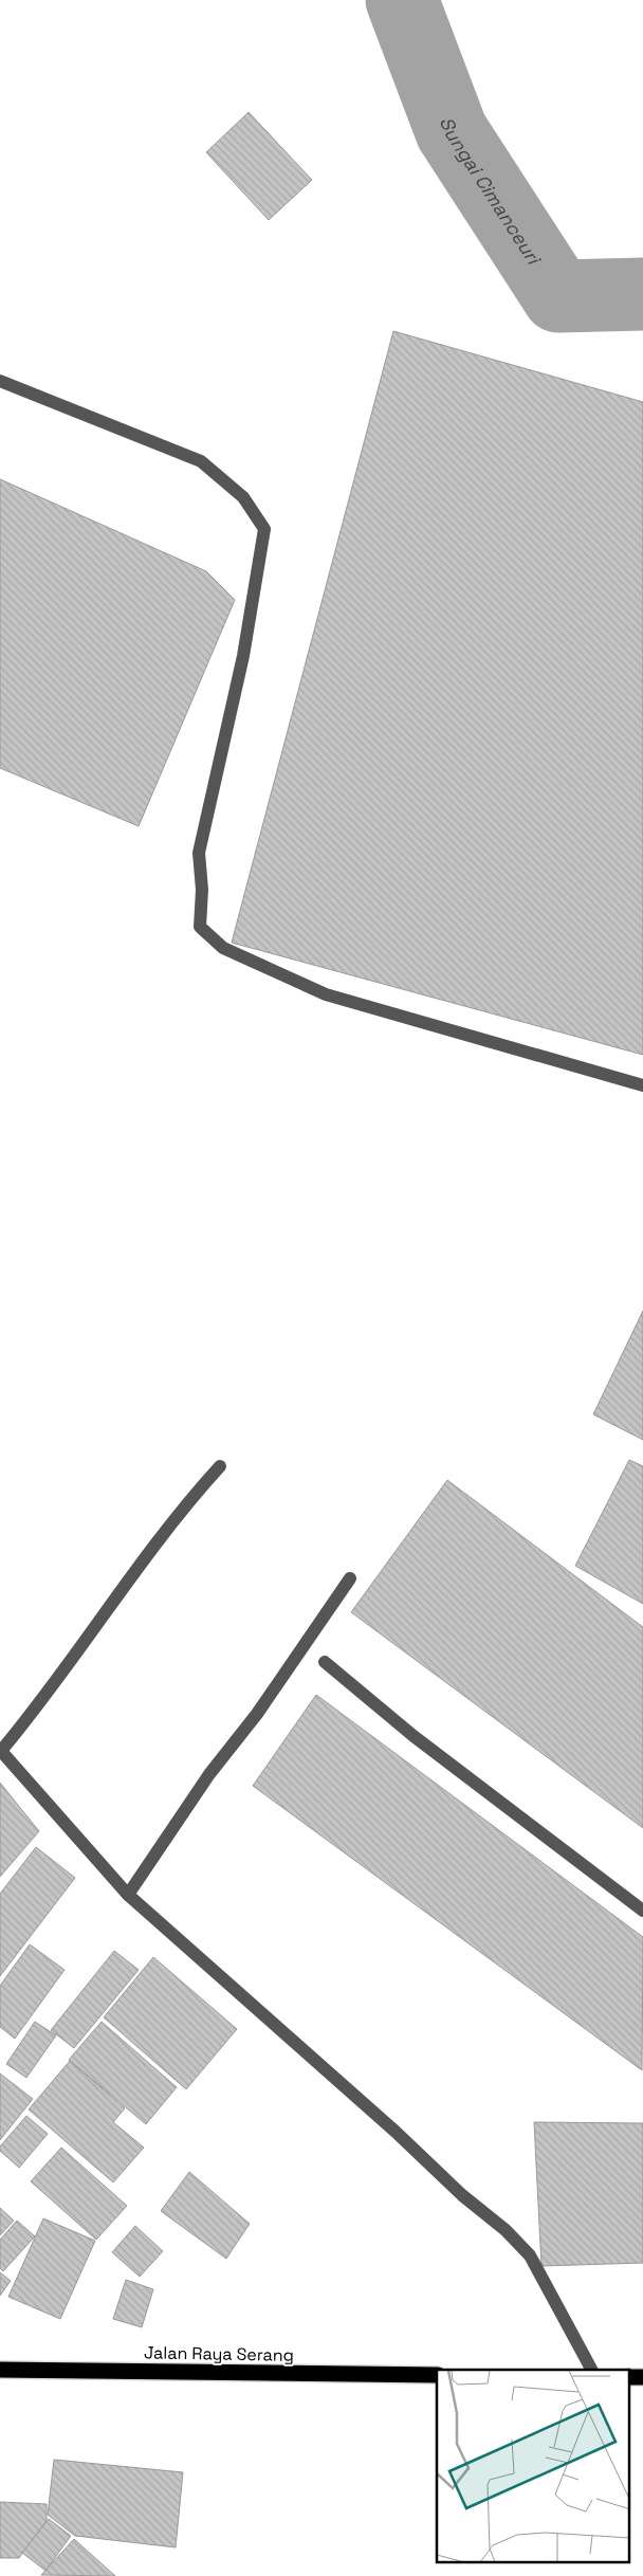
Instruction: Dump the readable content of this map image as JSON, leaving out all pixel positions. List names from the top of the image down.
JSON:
{
  "streets": {
    "highway": ["Jalan Raya Serang"]
  },
  "water": ["Sungai Cimanceuri"]
}
